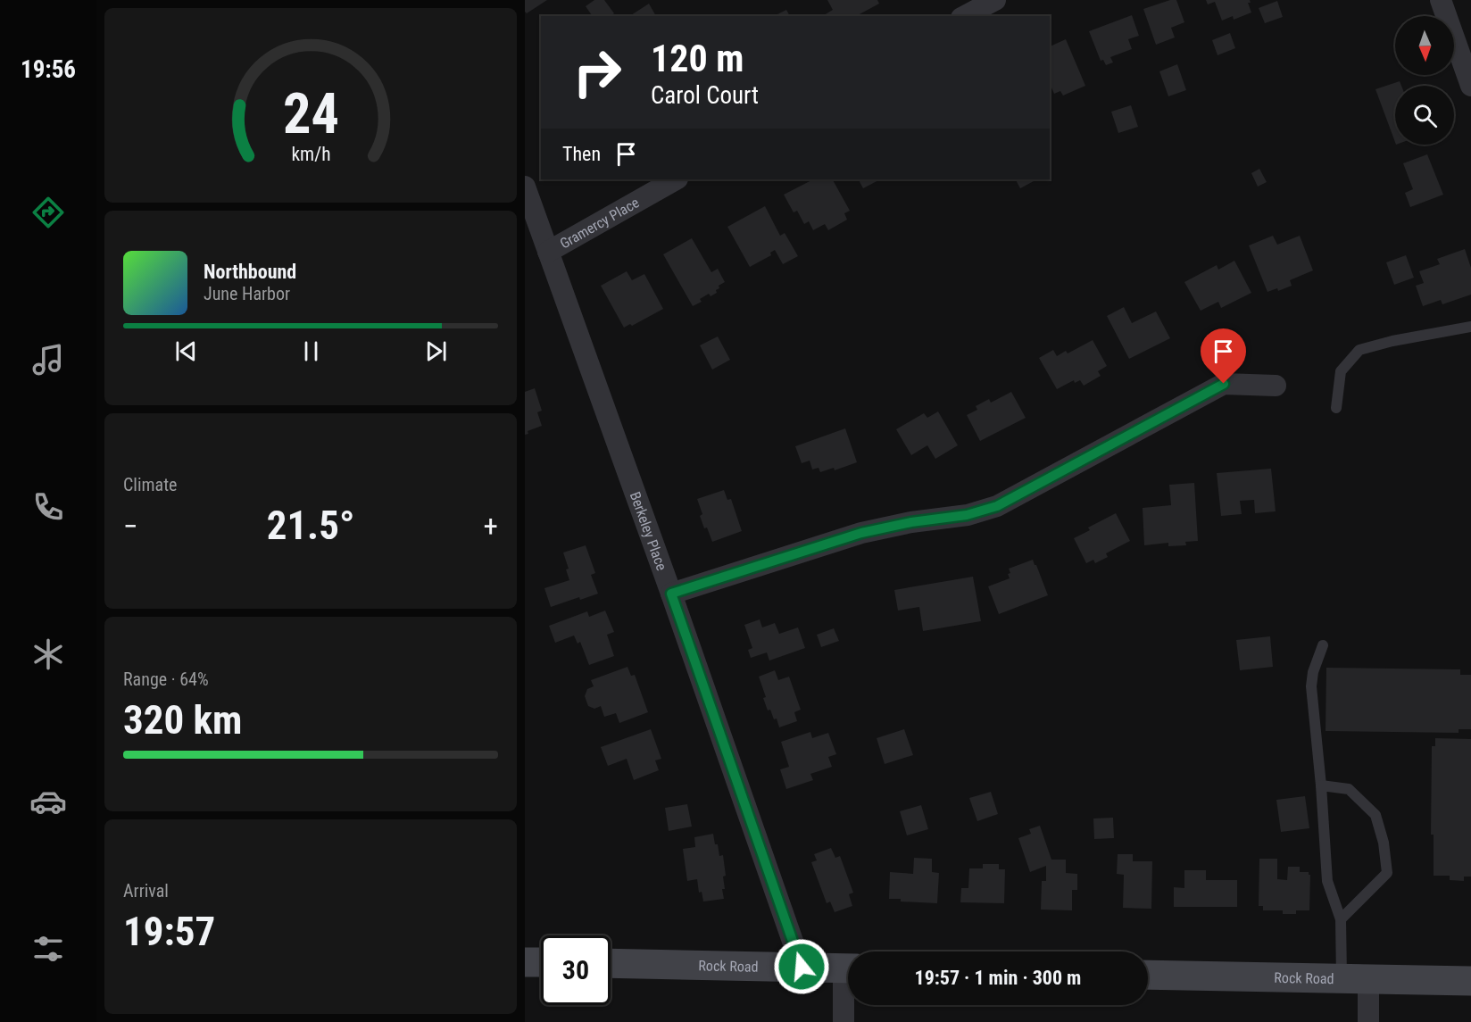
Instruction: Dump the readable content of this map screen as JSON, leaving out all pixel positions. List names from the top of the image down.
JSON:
{
  "streets": {
    "street": ["Gramercy Place", "Berkeley Place", "Rock Road"]
  },
  "crossings": [
    ["Gramercy Place", "Berkeley Place"],
    ["Berkeley Place", "Rock Road"]
  ],
  "north": "bottom",
  "page": {
    "tabs": "19:56",
    "turn": ["120 m", "Carol Court"],
    "then": "Then",
    "song": ["Northbound", "June Harbor"],
    "tile": [
      "Climate",
      ["Range · 64%", "320 km"],
      ["Arrival", "19:57"]
    ],
    "heat": ["−", "21.5°", "+"],
    "limit": "30",
    "trip": "19:57 · 1 min · 300 m",
    "gauge": ["24", "km/h"]
  }
}
